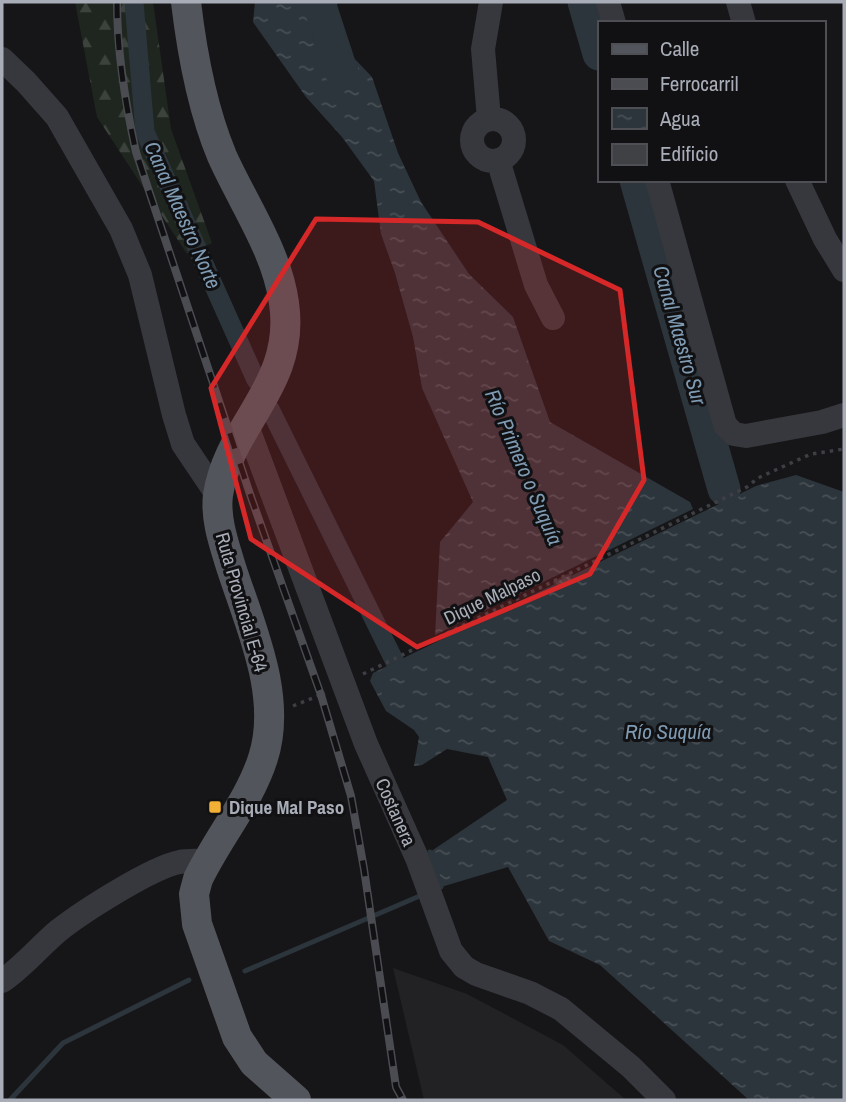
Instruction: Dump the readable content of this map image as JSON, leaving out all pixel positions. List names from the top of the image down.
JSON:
{
  "streets": {
    "main road": ["Ruta Provincial E-64"],
    "street": ["Costanera"],
    "path": ["Dique Malpaso"]
  },
  "crossings": [
    ["Dique Malpaso", "Ruta Provincial E-64"],
    ["Dique Malpaso", "Costanera"],
    ["Ruta Provincial E-64", "Costanera"]
  ],
  "water": [
    "Canal Maestro Norte",
    "Canal Maestro Sur",
    "Río Primero o Suquía",
    "Río Suquía"
  ],
  "places": {
    "transit": ["Dique Mal Paso"]
  },
  "legend": [
    "Calle",
    "Ferrocarril",
    "Agua",
    "Edificio"
  ]
}
